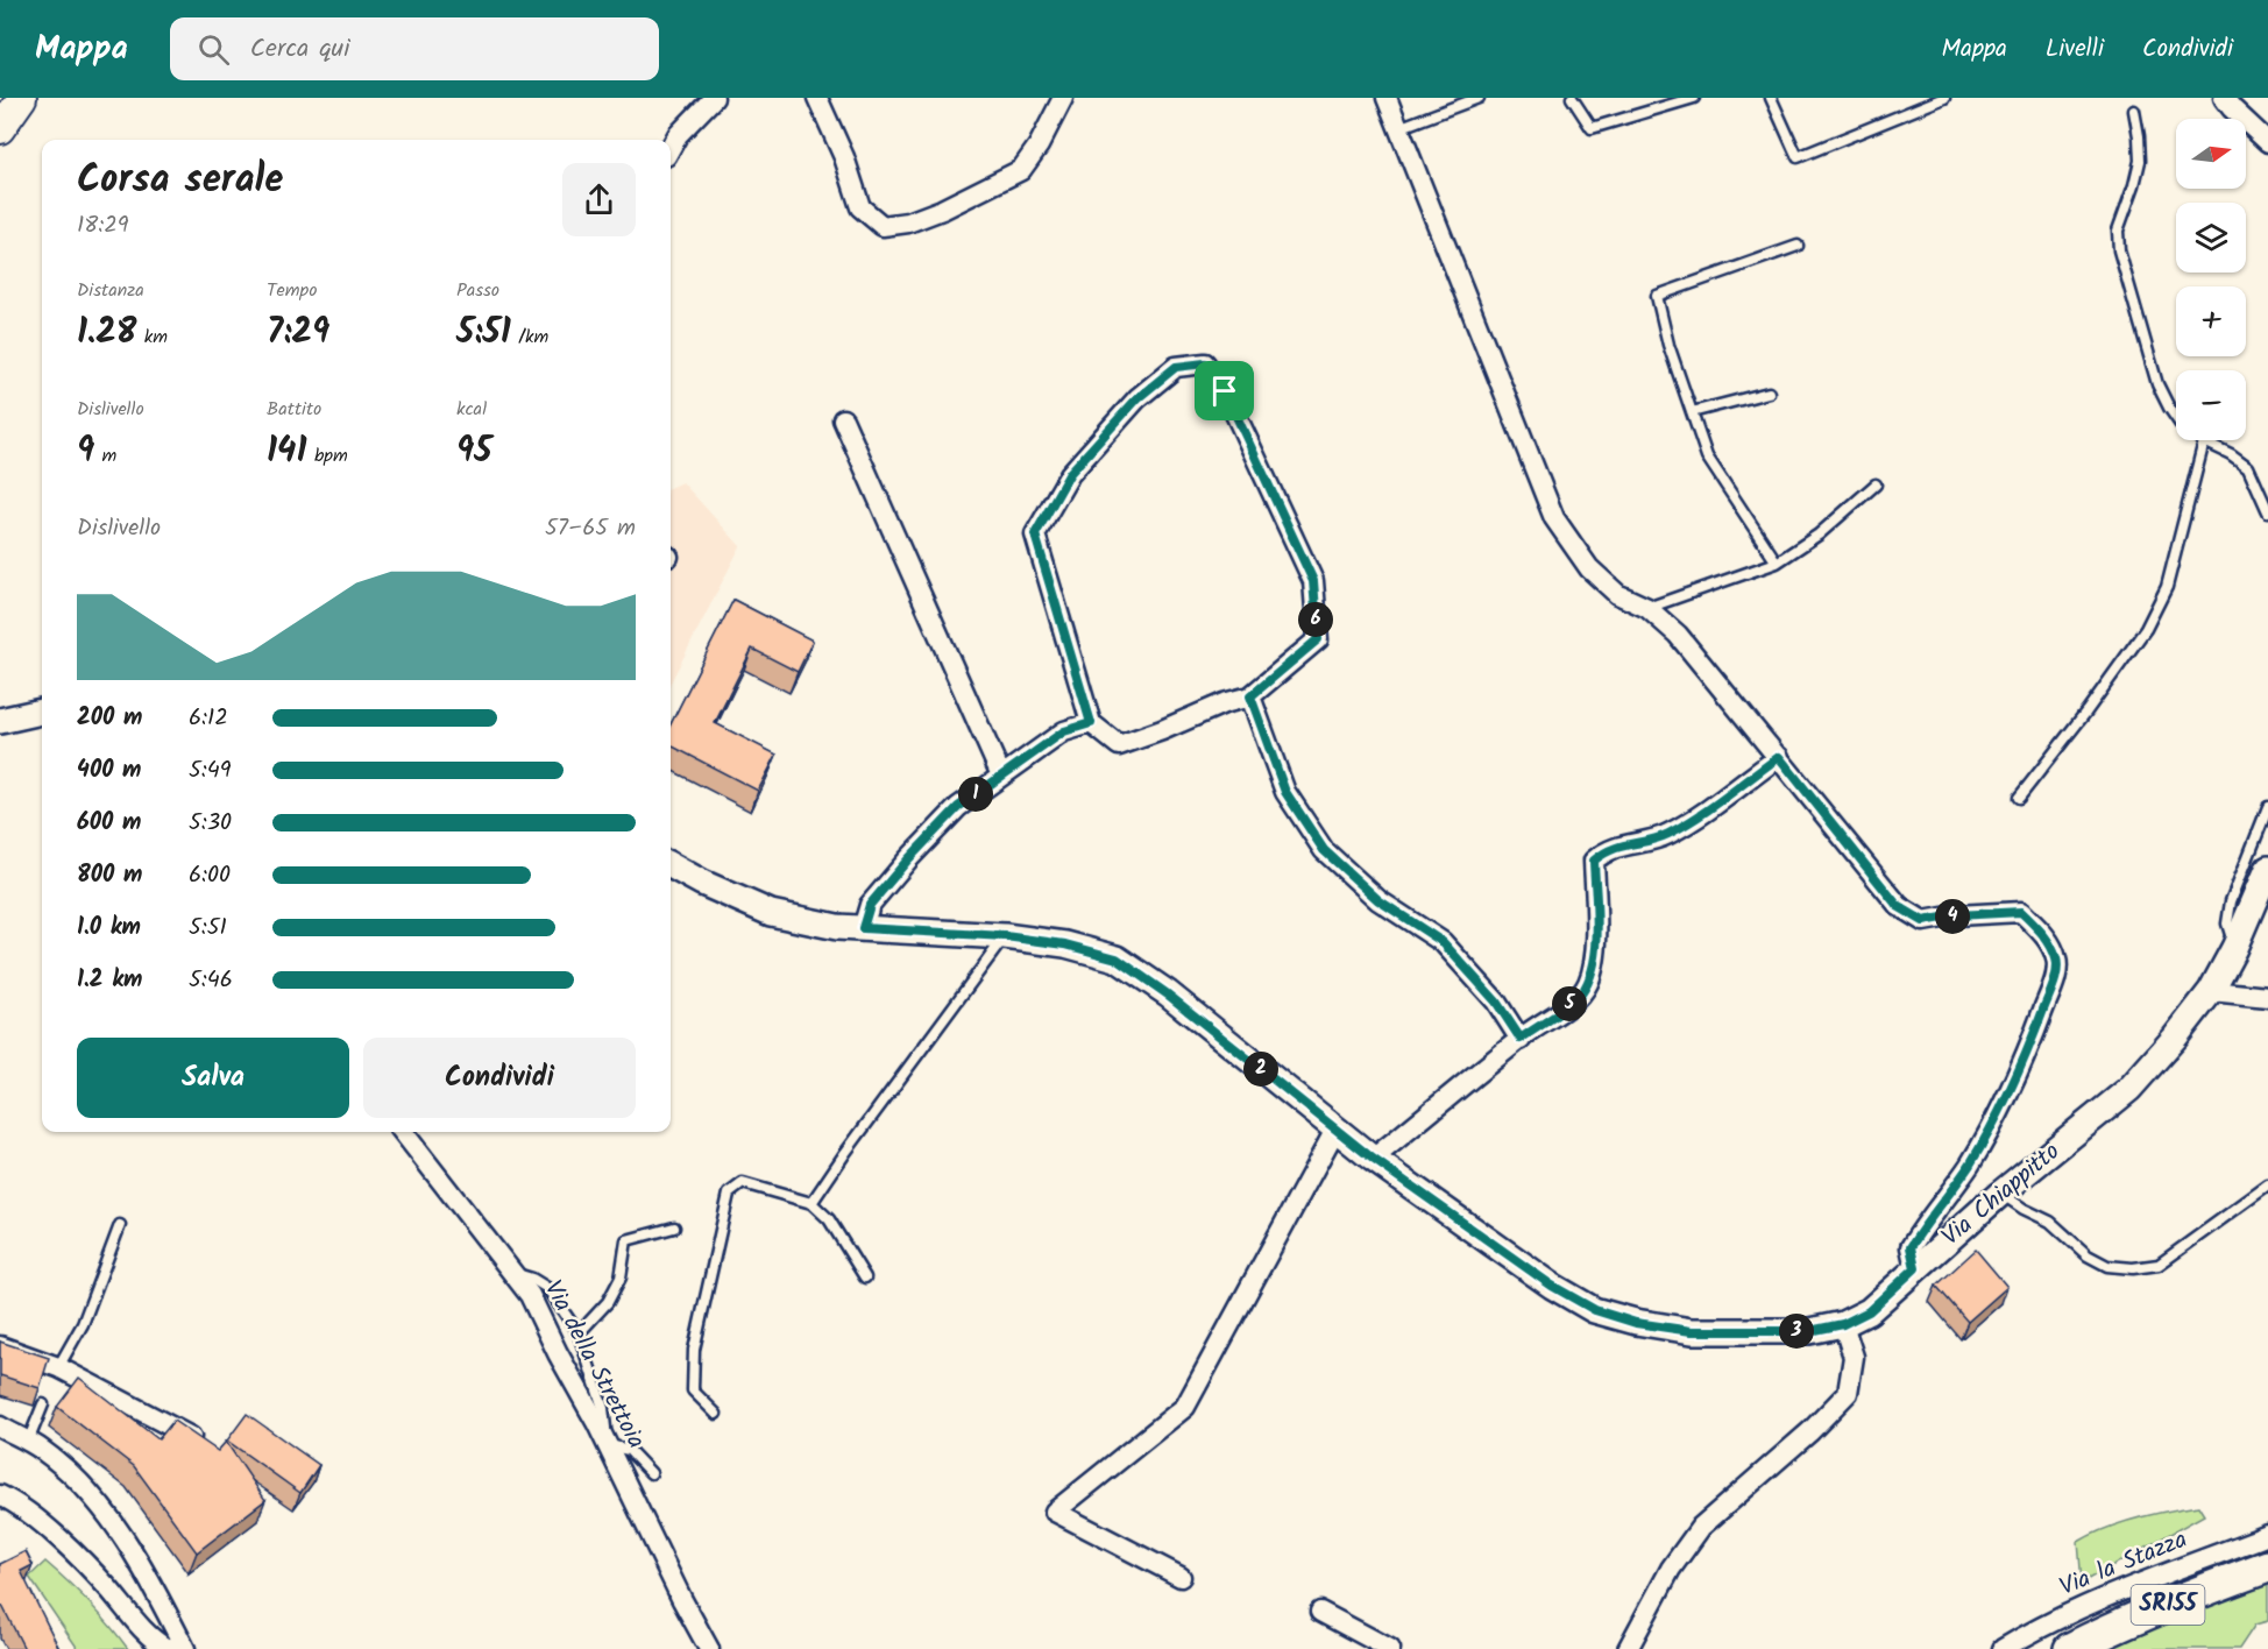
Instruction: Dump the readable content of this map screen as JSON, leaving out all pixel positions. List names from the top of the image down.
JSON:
{
  "streets": {
    "main road": ["SR155"],
    "street": ["Via Chiappitto", "Via della Strettoia", "Via la Stazza"]
  },
  "north": "right",
  "page": {
    "header": "Mappa",
    "search": "Cerca qui",
    "nav": ["Mappa", "Livelli", "Condividi"],
    "map_buttons": ["+", "−"],
    "heading": ["Corsa serale", "18:29"],
    "stats": [
      ["Distanza", "1.28 km"],
      ["Tempo", "7:29"],
      ["Passo", "5:51 /km"],
      ["Dislivello", "9 m"],
      ["Battito", "141 bpm"],
      ["kcal", "95"]
    ],
    "chart": ["Dislivello", "57–65 m"],
    "pins": [
      "6",
      "1",
      "4",
      "5",
      "2",
      "3"
    ],
    "list": [
      {
        "name": "200 m",
        "note": "6:12"
      },
      {
        "name": "400 m",
        "note": "5:49"
      },
      {
        "name": "600 m",
        "note": "5:30"
      },
      {
        "name": "800 m",
        "note": "6:00"
      },
      {
        "name": "1.0 km",
        "note": "5:51"
      },
      {
        "name": "1.2 km",
        "note": "5:46"
      }
    ],
    "buttons": ["Salva", "Condividi"]
  }
}
